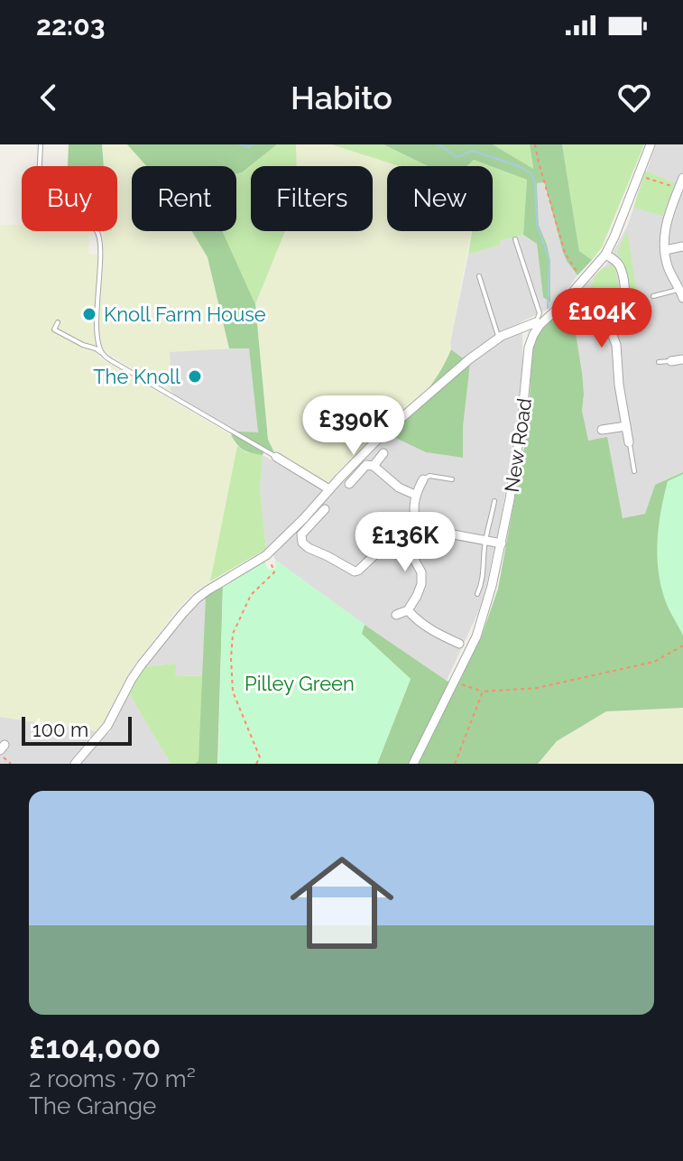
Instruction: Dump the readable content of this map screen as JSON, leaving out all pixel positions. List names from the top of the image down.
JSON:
{
  "streets": {
    "street": ["New Road"]
  },
  "parks": ["Pilley Green"],
  "places": ["Knoll Farm House", "The Knoll"],
  "scale_bar": "100 m",
  "page": {
    "status": "22:03",
    "header": "Habito",
    "chip": [
      "Buy",
      "Rent",
      "Filters",
      "New"
    ],
    "price": ["£104K", "£390K", "£136K"],
    "scale": "100 m",
    "list": [
      {
        "name": "£104,000",
        "note": "2 rooms · 70 m² · The Grange"
      }
    ]
  }
}
